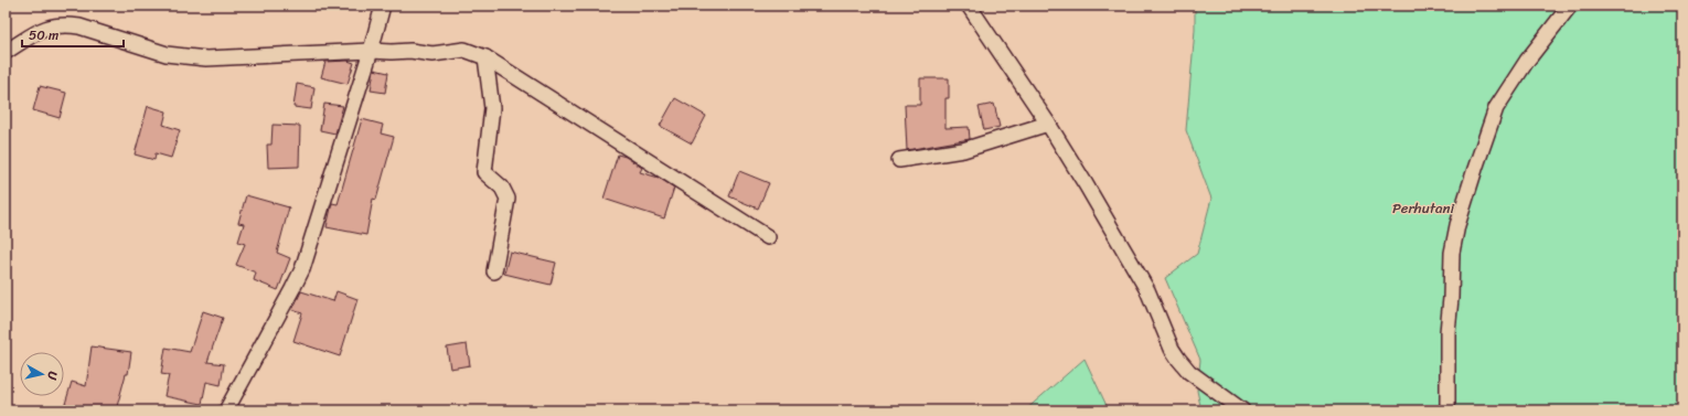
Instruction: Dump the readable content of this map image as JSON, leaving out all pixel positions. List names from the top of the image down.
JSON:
{
  "parks": ["Perhutani"],
  "scale_bar": "50 m",
  "north": "right"
}
